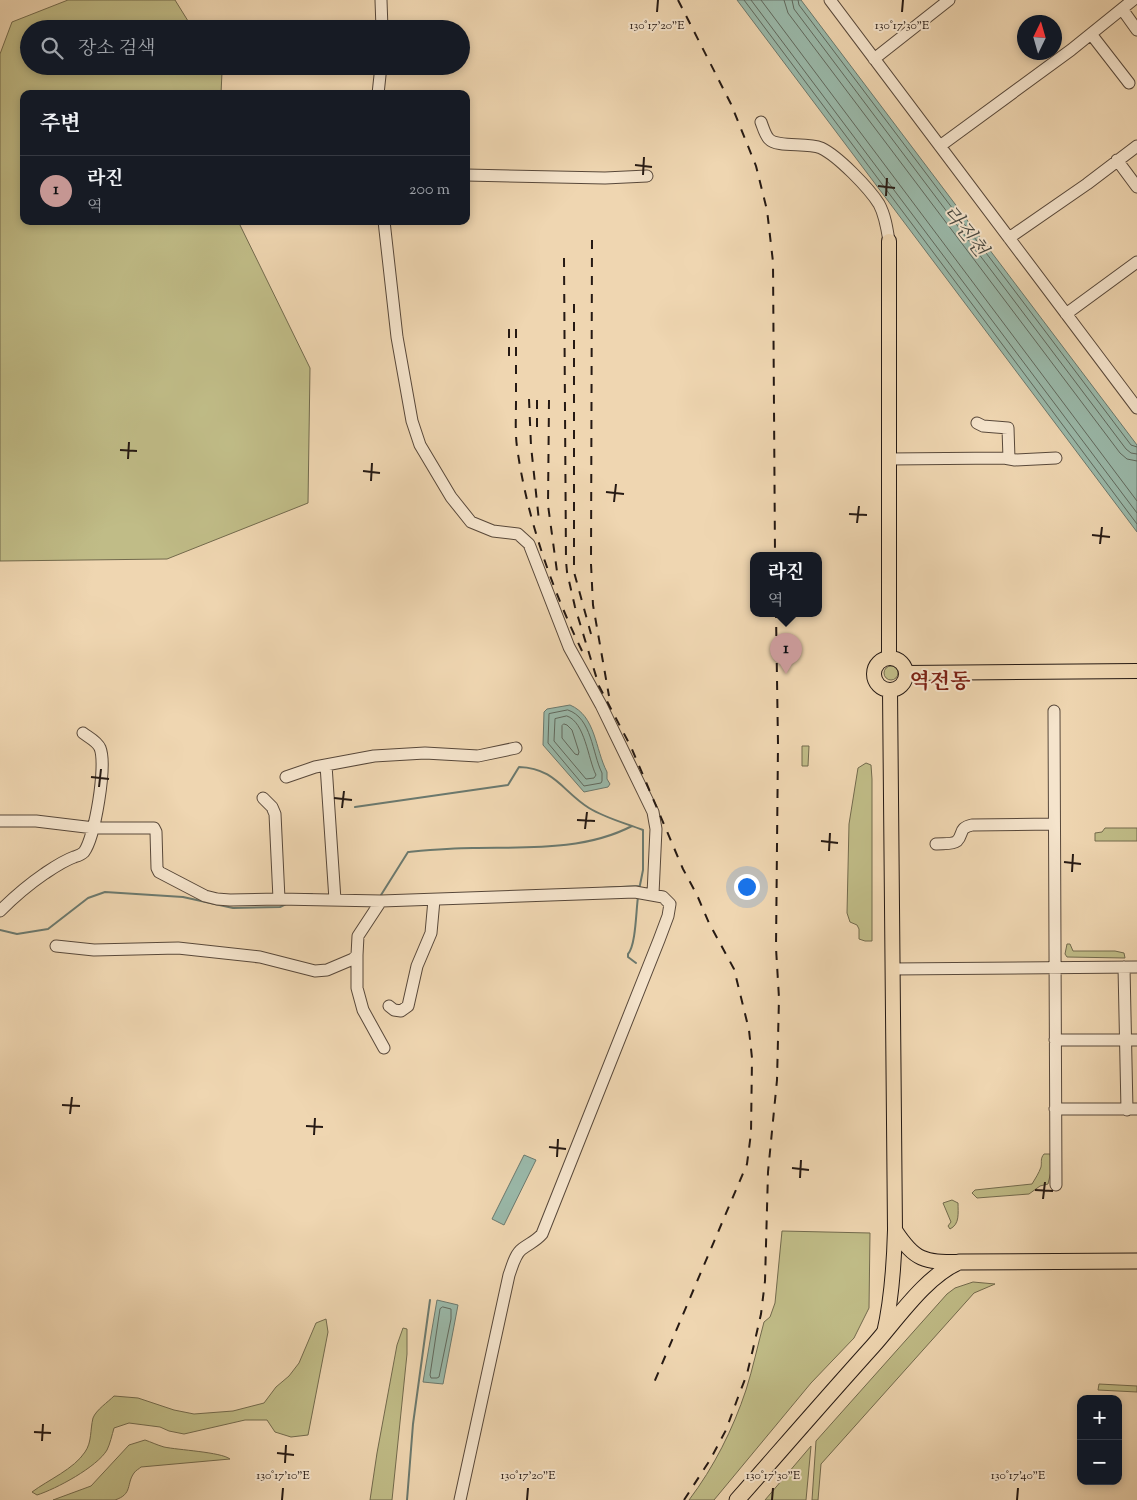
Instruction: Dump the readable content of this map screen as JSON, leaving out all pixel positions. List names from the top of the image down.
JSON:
{
  "districts": ["역전동"],
  "water": ["라진천"],
  "north": "top",
  "page": {
    "search": "장소 검색",
    "heading": "주변",
    "list": [
      {
        "mark": "1",
        "name": "라진",
        "note": "역",
        "value": "200 m"
      }
    ],
    "popup": ["라진", "역"],
    "pins": "1",
    "map_buttons": ["+", "−"]
  },
  "coordinates": [
    "130°17'20\"E",
    "130°17'30\"E",
    "130°17'10\"E",
    "130°17'40\"E"
  ]
}
